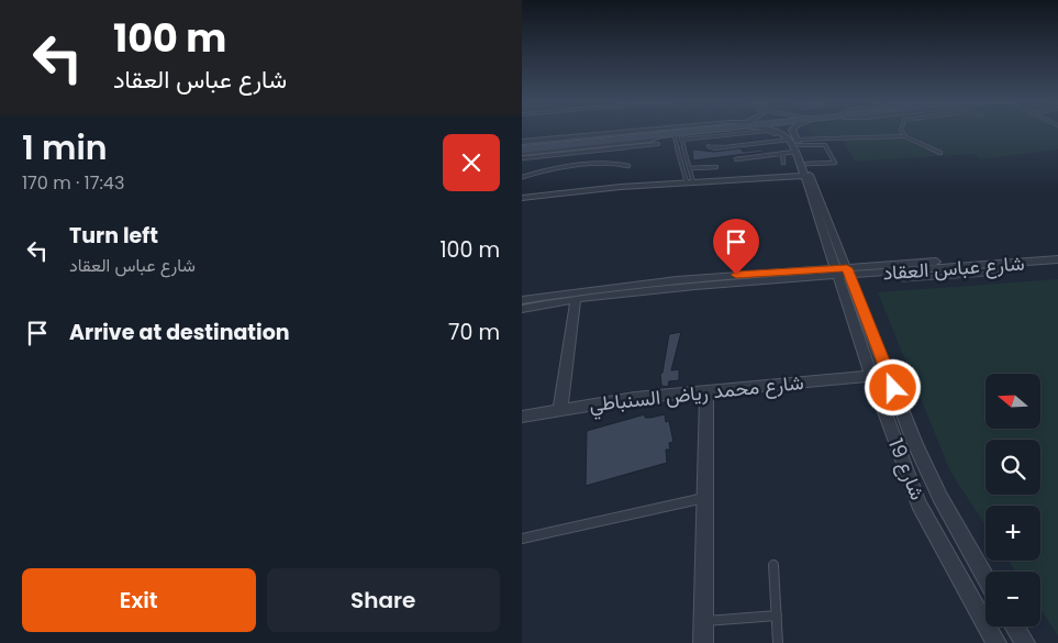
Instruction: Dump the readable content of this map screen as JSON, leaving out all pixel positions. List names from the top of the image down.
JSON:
{
  "streets": {
    "street": ["شارع عباس العقاد", "شارع محمد رياض السنباطي", "شارع 19"]
  },
  "crossings": [
    ["شارع عباس العقاد", "شارع 19"],
    ["شارع محمد رياض السنباطي", "شارع 19"]
  ],
  "north": "left",
  "page": {
    "turn": ["100 m", "شارع عباس العقاد"],
    "heading": ["1 min", "170 m · 17:43"],
    "list": [
      {
        "name": "Turn left",
        "note": "شارع عباس العقاد",
        "value": "100 m"
      },
      {
        "name": "Arrive at destination",
        "value": "70 m"
      }
    ],
    "map_buttons": ["+", "−"],
    "buttons": ["Exit", "Share"]
  }
}
